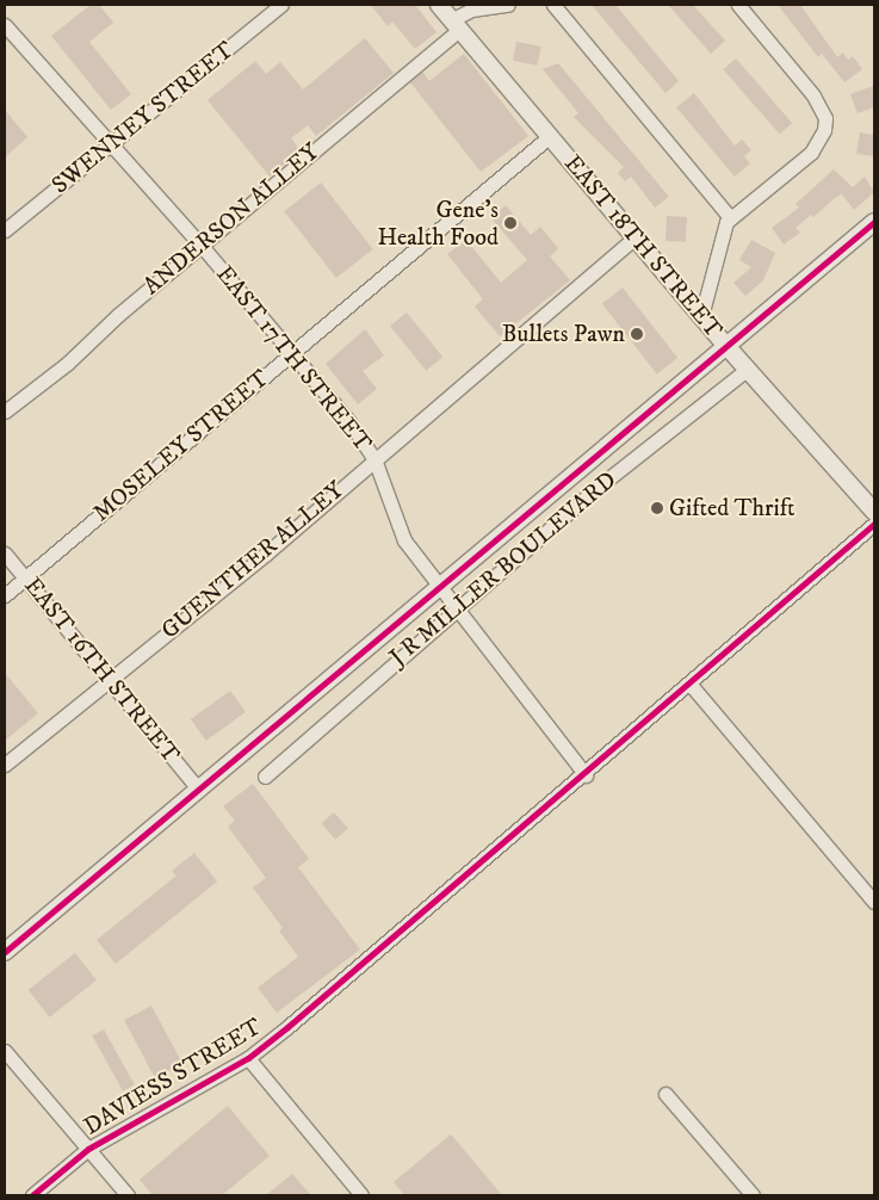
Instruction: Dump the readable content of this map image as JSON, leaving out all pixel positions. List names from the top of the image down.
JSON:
{
  "streets": {
    "street": [
      "SWENNEY STREET",
      "ANDERSON ALLEY",
      "EAST 18TH STREET",
      "EAST 17TH STREET",
      "MOSELEY STREET",
      "GUENTHER ALLEY",
      "J R MILLER BOULEVARD",
      "EAST 16TH STREET",
      "DAVIESS STREET"
    ]
  },
  "crossings": [
    ["SWENNEY STREET", "EAST 17TH STREET"],
    ["ANDERSON ALLEY", "EAST 18TH STREET"],
    ["ANDERSON ALLEY", "EAST 17TH STREET"],
    ["EAST 18TH STREET", "MOSELEY STREET"],
    ["EAST 18TH STREET", "GUENTHER ALLEY"],
    ["EAST 18TH STREET", "J R MILLER BOULEVARD"],
    ["EAST 17TH STREET", "MOSELEY STREET"],
    ["EAST 17TH STREET", "GUENTHER ALLEY"],
    ["EAST 17TH STREET", "J R MILLER BOULEVARD"],
    ["EAST 17TH STREET", "DAVIESS STREET"],
    ["MOSELEY STREET", "EAST 16TH STREET"],
    ["GUENTHER ALLEY", "EAST 16TH STREET"]
  ],
  "places": ["Gene's Health Food", "Bullets Pawn", "Gifted Thrift"]
}
